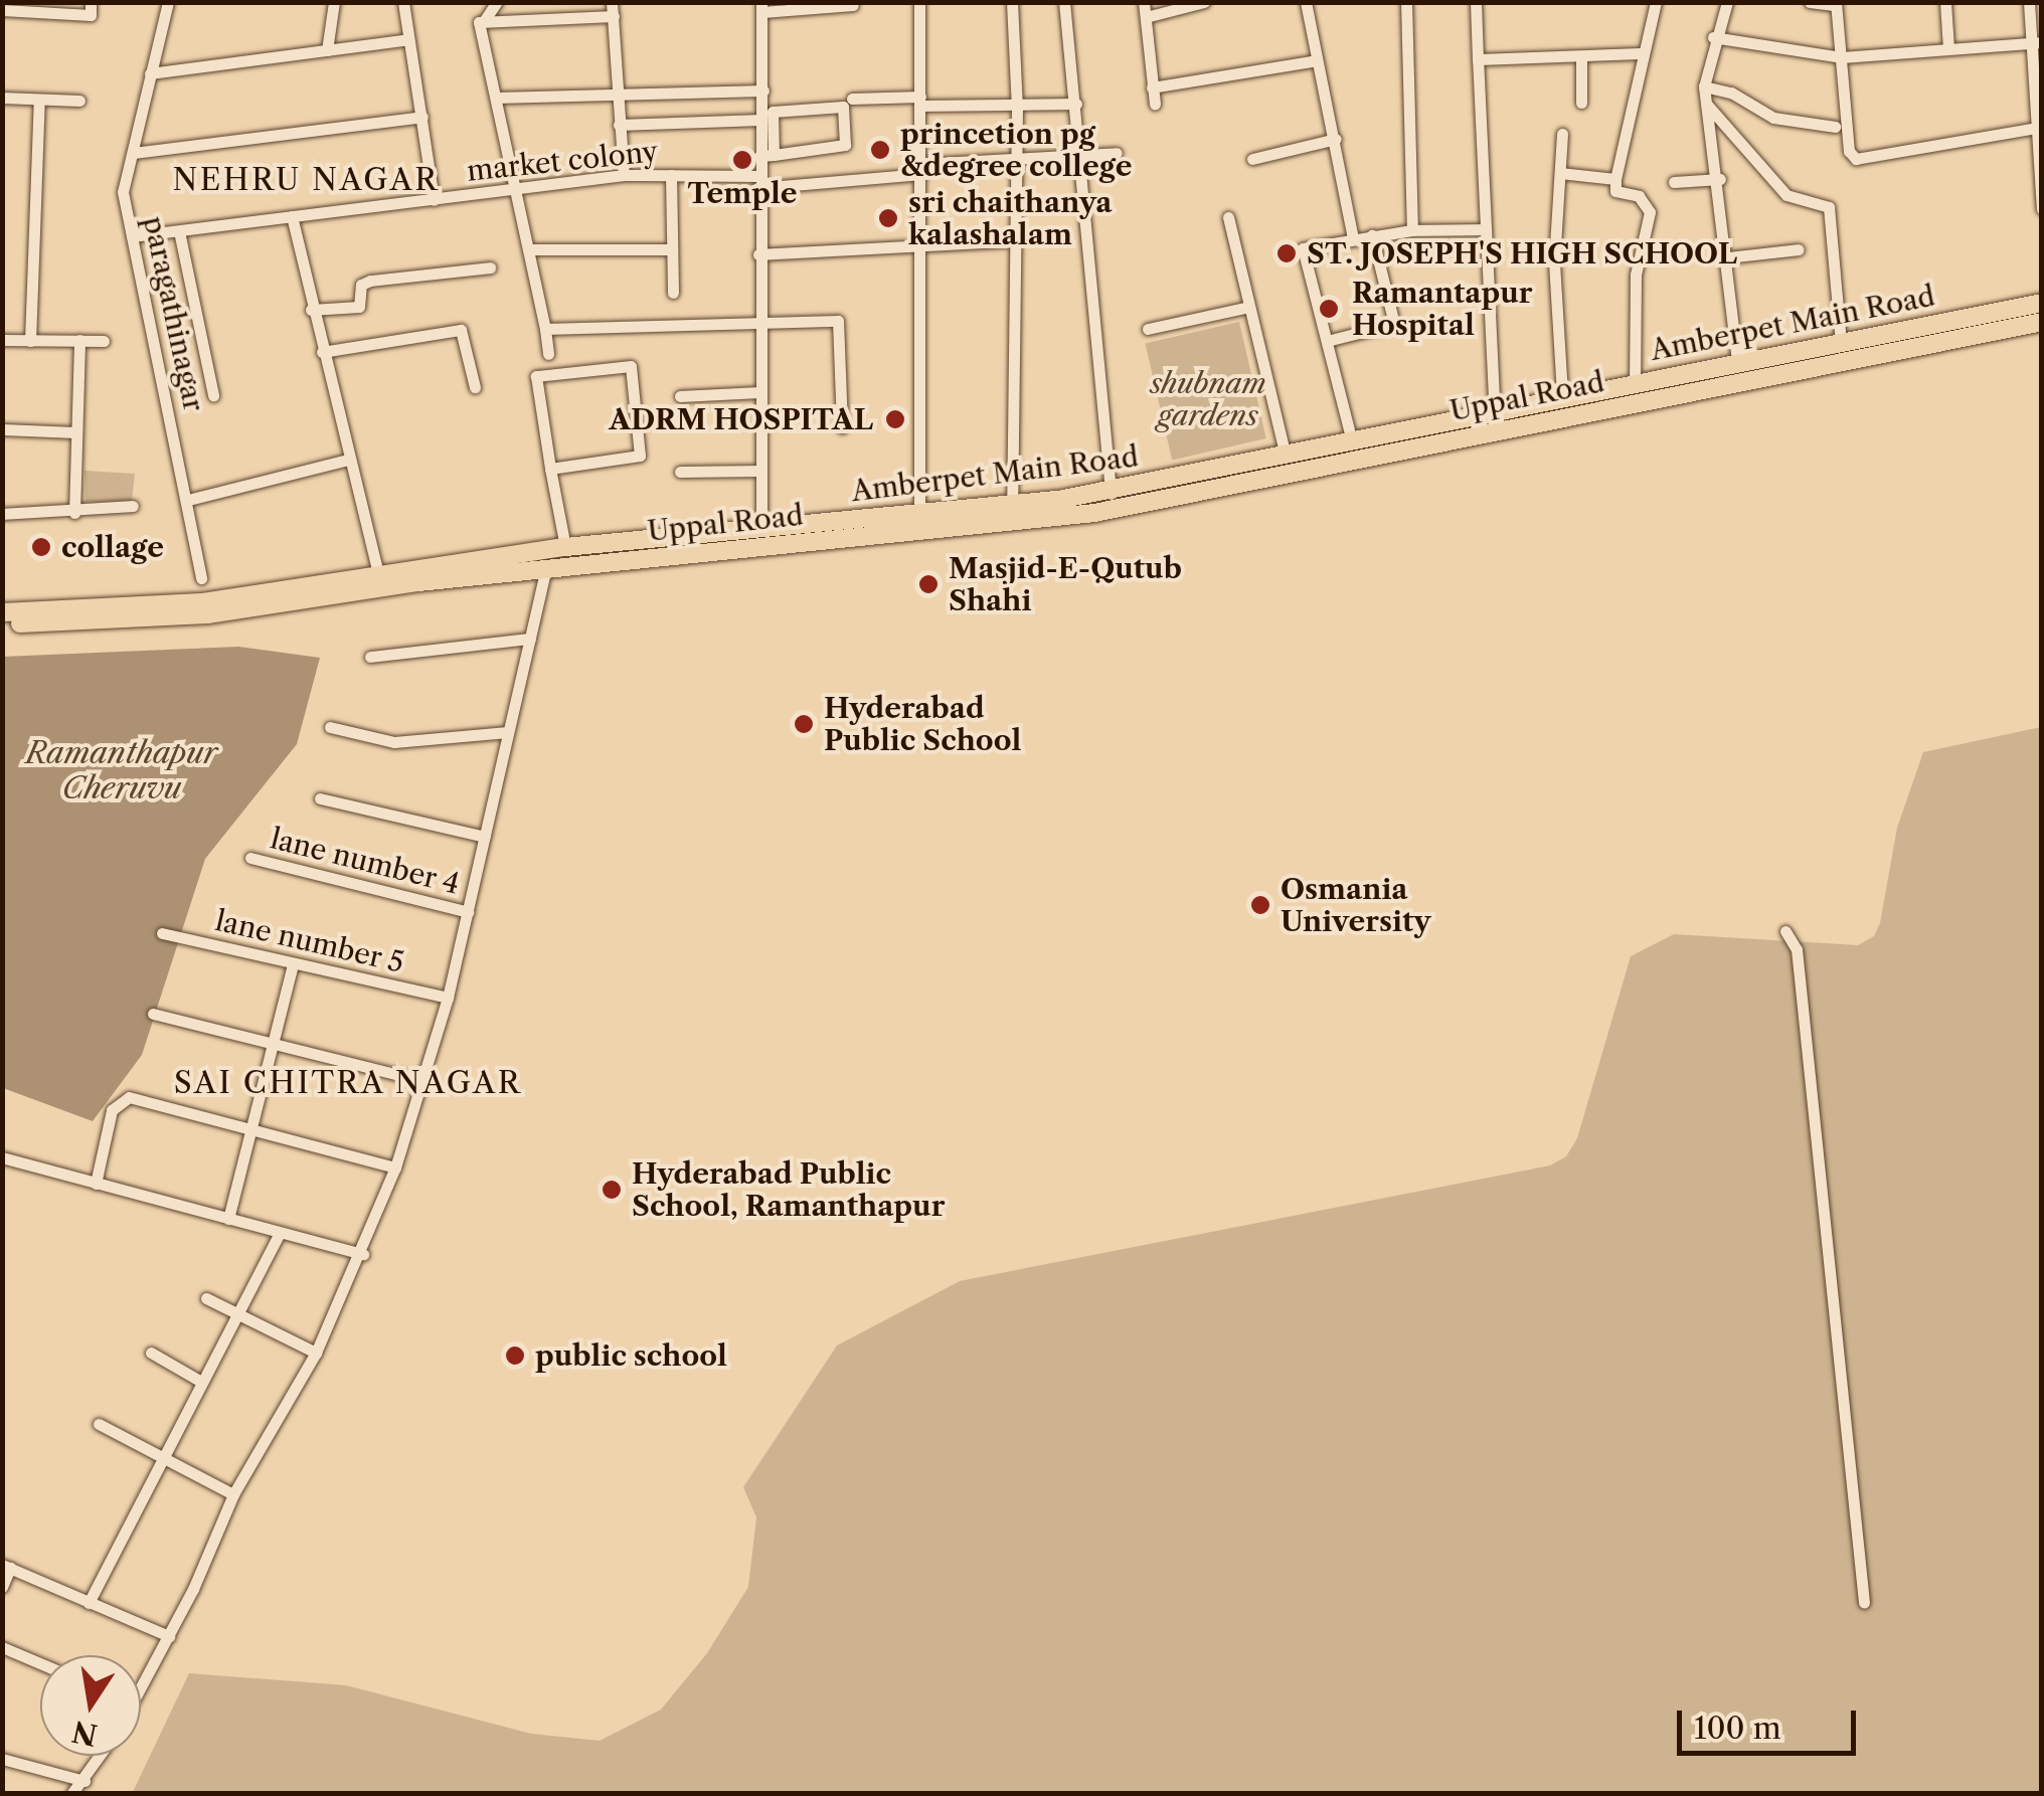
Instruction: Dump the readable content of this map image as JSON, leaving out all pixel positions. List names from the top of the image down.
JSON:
{
  "streets": {
    "highway": ["Amberpet Main Road", "Uppal Road"],
    "street": [
      "market colony",
      "paragathinagar",
      "lane number 4",
      "lane number 5"
    ]
  },
  "crossings": [
    ["market colony", "paragathinagar"],
    ["Amberpet Main Road", "Uppal Road"]
  ],
  "districts": ["NEHRU NAGAR", "SAI CHITRA NAGAR"],
  "water": ["Ramanthapur Cheruvu"],
  "parks": ["shubnam gardens"],
  "places": [
    "princetion pg &degree college",
    "Temple",
    "sri chaithanya kalashalam",
    "ST. JOSEPH'S HIGH SCHOOL",
    "Ramantapur Hospital",
    "ADRM HOSPITAL",
    "collage",
    "Masjid-E-Qutub Shahi",
    "Hyderabad Public School",
    "Osmania University",
    "Hyderabad Public School, Ramanthapur",
    "public school"
  ],
  "scale_bar": "100 m",
  "north": "bottom"
}
